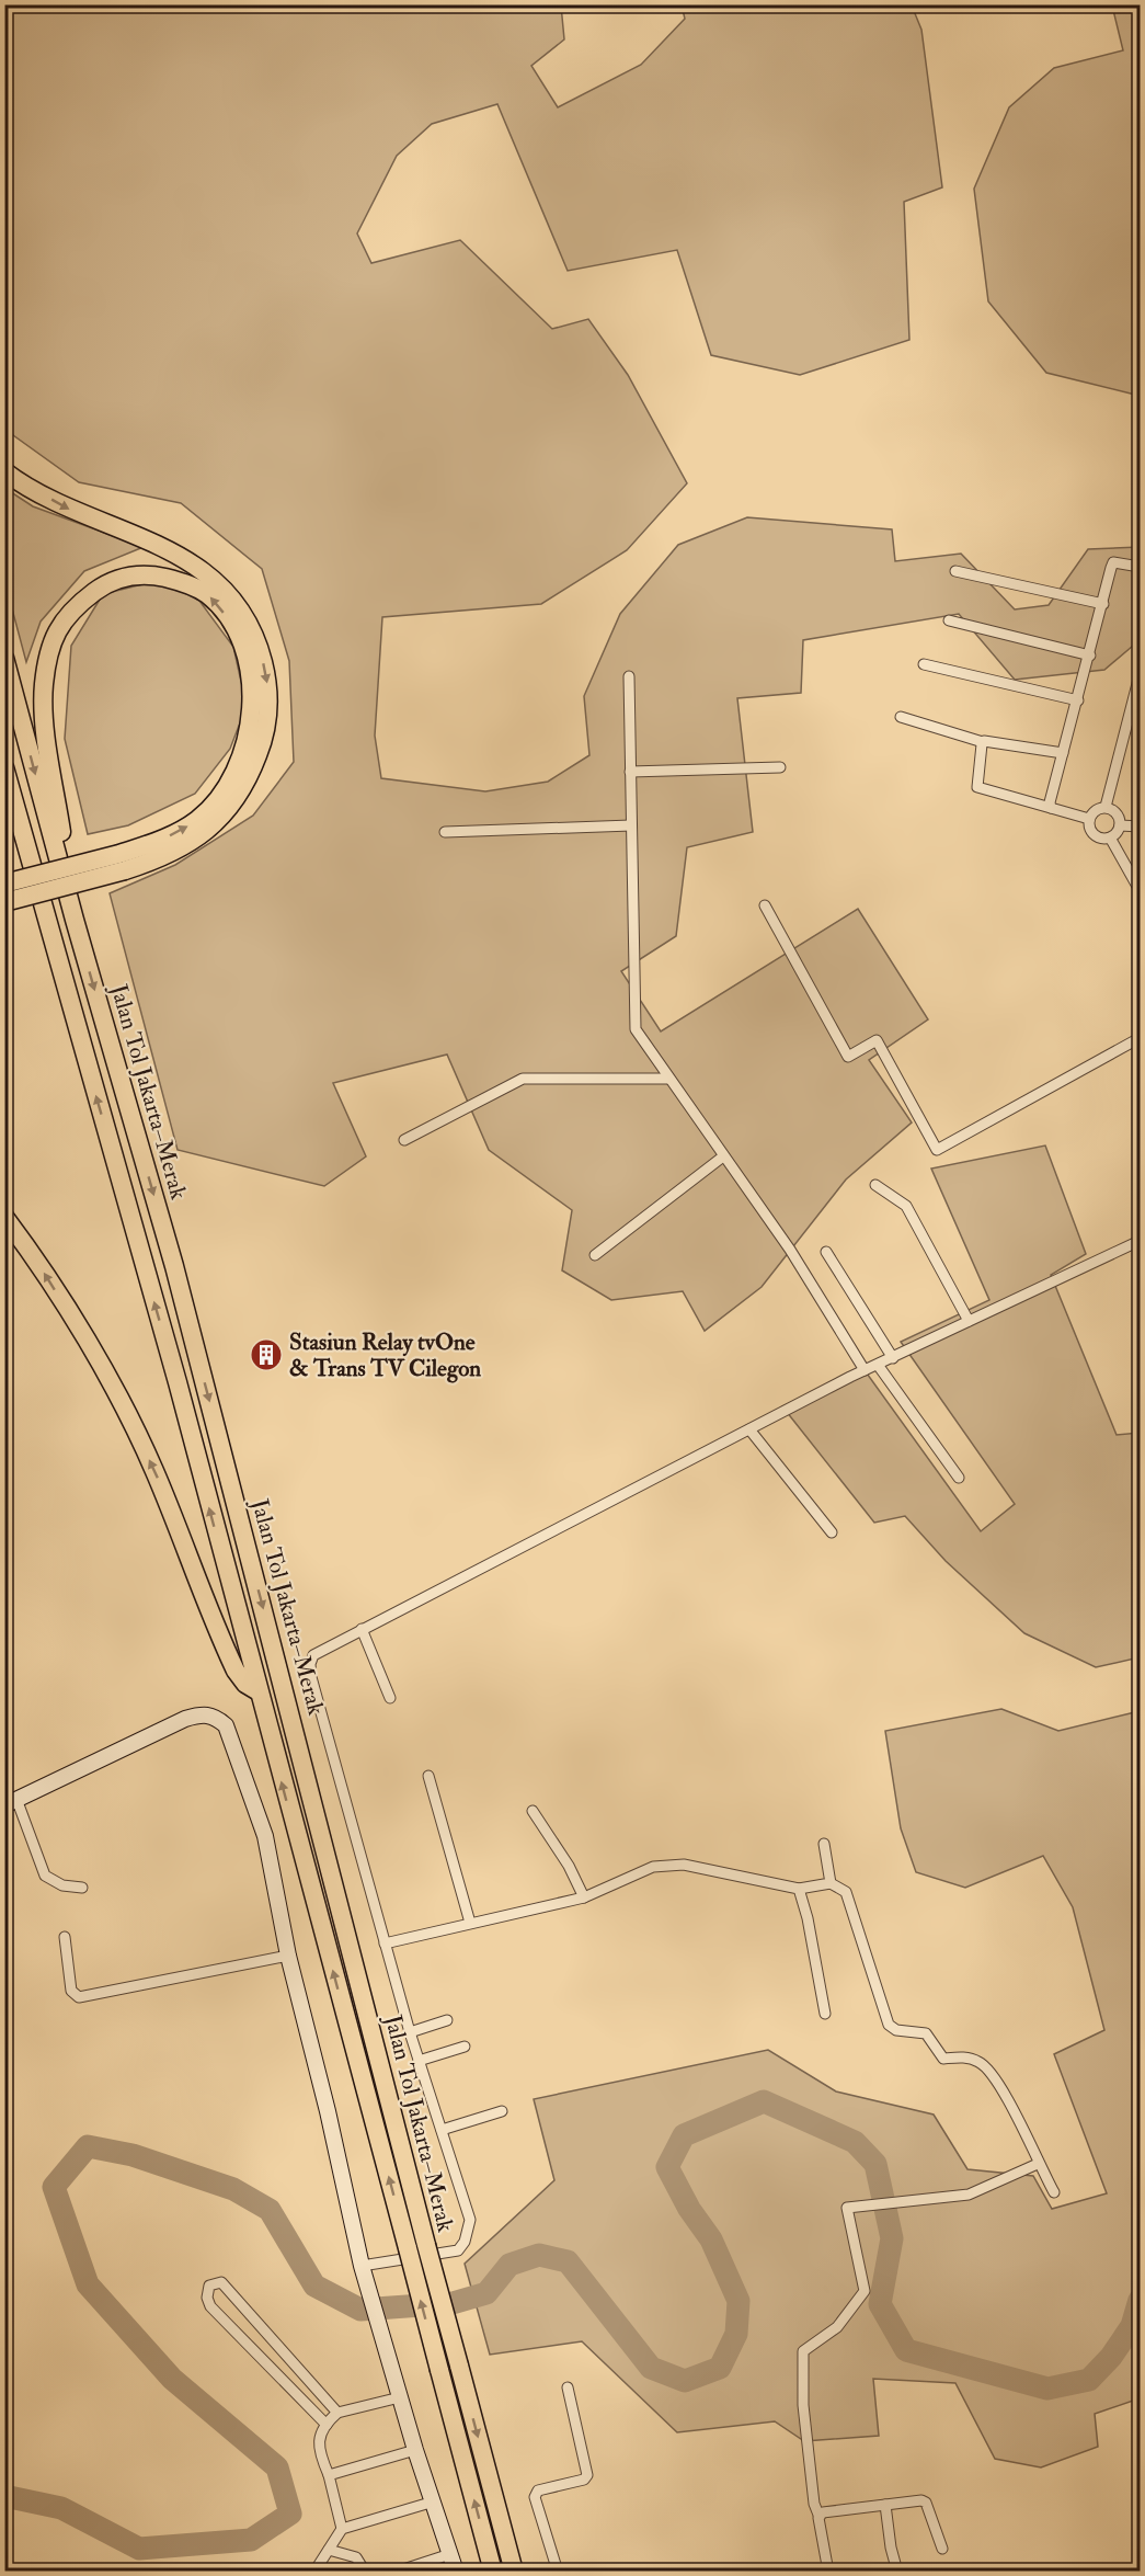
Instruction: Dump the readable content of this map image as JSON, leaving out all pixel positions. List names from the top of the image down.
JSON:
{
  "streets": {
    "highway": ["Jalan Tol Jakarta–Merak"]
  },
  "places": {
    "building": ["Stasiun Relay tvOne & Trans TV Cilegon"]
  }
}
